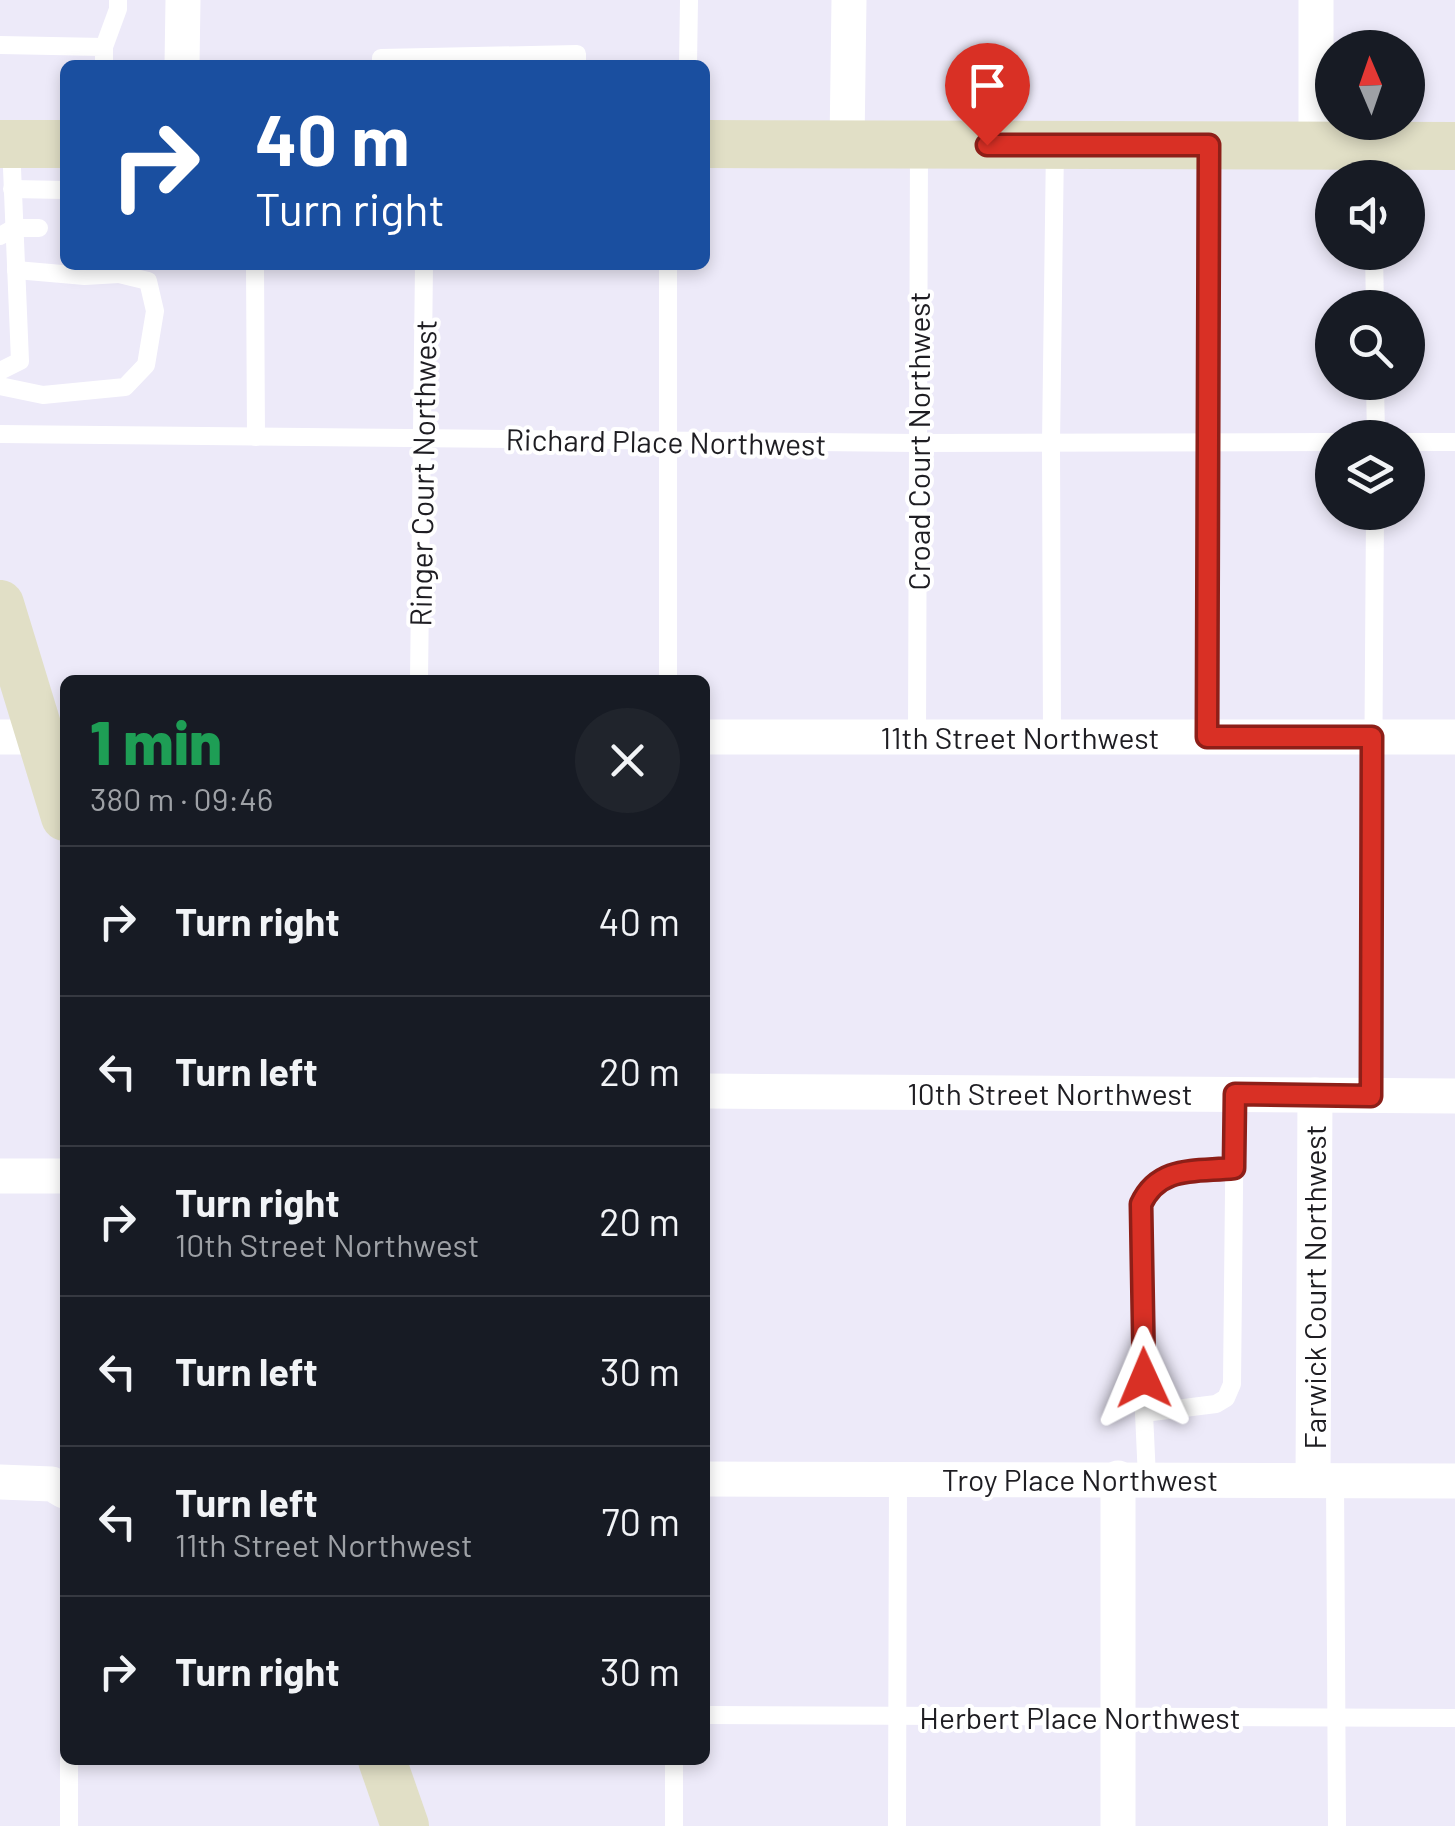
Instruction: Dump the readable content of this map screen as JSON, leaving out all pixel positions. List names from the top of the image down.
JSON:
{
  "streets": {
    "street": [
      "11th Street Northwest",
      "10th Street Northwest",
      "Farwick Court Northwest",
      "Troy Place Northwest"
    ],
    "lane": [
      "Richard Place Northwest",
      "Croad Court Northwest",
      "Ringer Court Northwest",
      "Herbert Place Northwest"
    ]
  },
  "crossings": [
    ["Richard Place Northwest", "Croad Court Northwest"],
    ["Richard Place Northwest", "Ringer Court Northwest"],
    ["Croad Court Northwest", "11th Street Northwest"],
    ["10th Street Northwest", "Farwick Court Northwest"],
    ["Farwick Court Northwest", "Troy Place Northwest"],
    ["Farwick Court Northwest", "Herbert Place Northwest"]
  ],
  "north": "top",
  "page": {
    "turn": ["40 m", "Turn right"],
    "heading": ["1 min", "380 m · 09:46"],
    "list": [
      {
        "name": "Turn right",
        "value": "40 m"
      },
      {
        "name": "Turn left",
        "value": "20 m"
      },
      {
        "name": "Turn right",
        "note": "10th Street Northwest",
        "value": "20 m"
      },
      {
        "name": "Turn left",
        "value": "30 m"
      },
      {
        "name": "Turn left",
        "note": "11th Street Northwest",
        "value": "70 m"
      },
      {
        "name": "Turn right",
        "value": "30 m"
      }
    ]
  }
}
